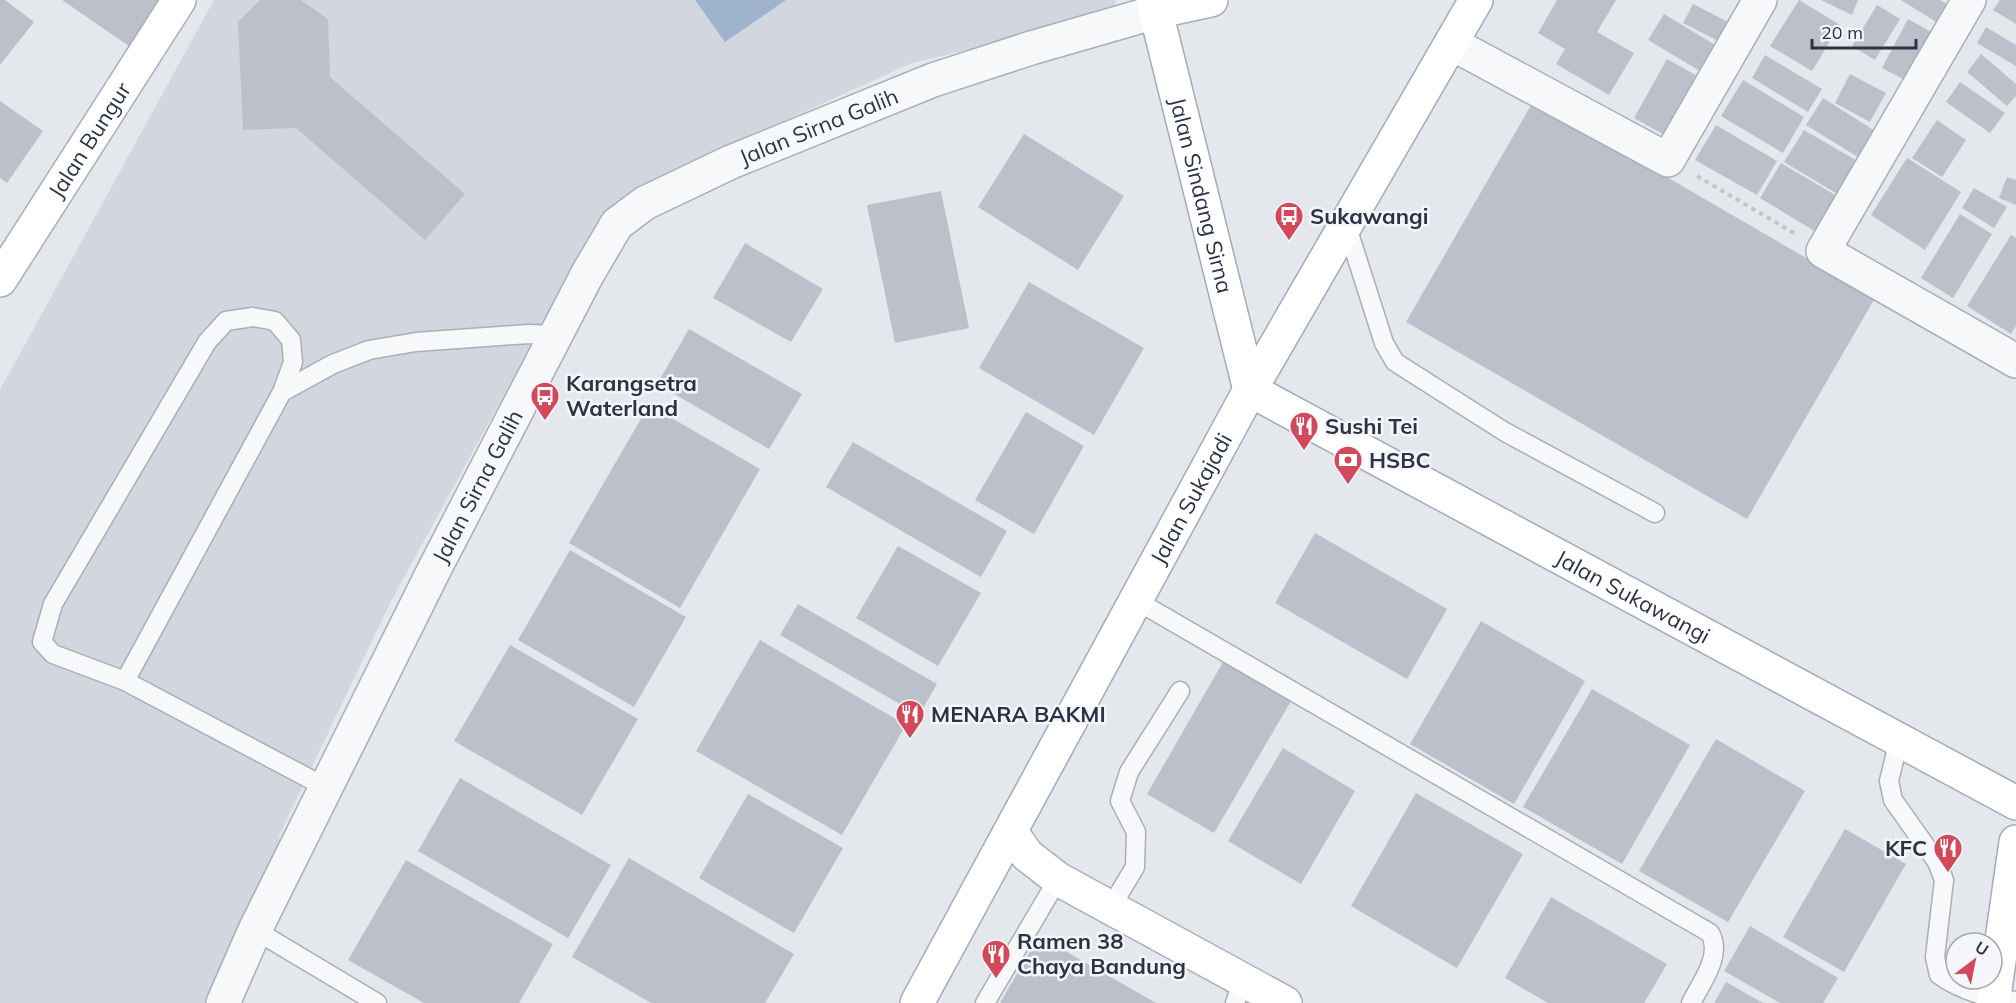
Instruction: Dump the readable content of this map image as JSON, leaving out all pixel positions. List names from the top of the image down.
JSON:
{
  "streets": {
    "main road": [
      "Jalan Sirna Galih",
      "Jalan Bungur",
      "Jalan Sindang Sirna",
      "Jalan Sukajadi",
      "Jalan Sukawangi"
    ]
  },
  "crossings": [
    ["Jalan Sirna Galih", "Jalan Sindang Sirna"],
    ["Jalan Sindang Sirna", "Jalan Sukajadi"],
    ["Jalan Sindang Sirna", "Jalan Sukawangi"],
    ["Jalan Sukajadi", "Jalan Sukawangi"]
  ],
  "places": {
    "bus stop": ["Sukawangi", "Karangsetra Waterland"],
    "restaurant": [
      "Sushi Tei",
      "MENARA BAKMI",
      "KFC",
      "Ramen 38 Chaya Bandung"
    ],
    "bank": ["HSBC"]
  },
  "scale_bar": "20 m",
  "north": "top right"
}
